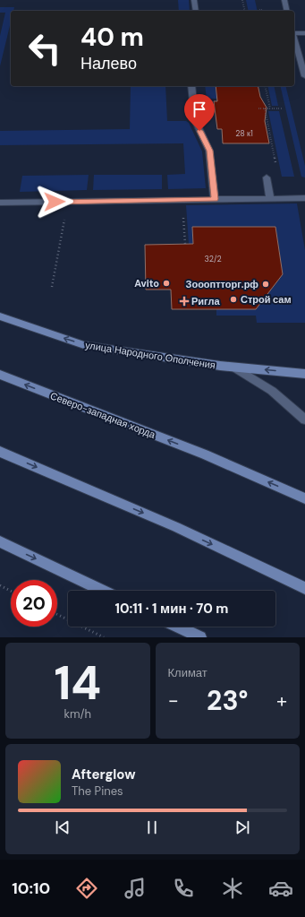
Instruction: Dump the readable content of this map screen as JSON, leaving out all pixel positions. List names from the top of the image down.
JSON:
{
  "streets": {
    "main road": ["улица Народного Ополчения", "Северо-западная хорда"]
  },
  "one_way": ["улица Народного Ополчения"],
  "places": {
    "other": ["Avito", "Зоооптторг.рф", "Строй сам"],
    "health": ["Ригла"]
  },
  "house_numbers": ["28 к1", "32/2"],
  "page": {
    "turn": ["40 m", "Налево"],
    "limit": "20",
    "trip": "10:11 · 1 мин · 70 m",
    "tile": [
      ["14", "km/h"],
      "Климат"
    ],
    "heat": ["−", "23°", "+"],
    "song": ["Afterglow", "The Pines"],
    "tabs": "10:10"
  }
}
